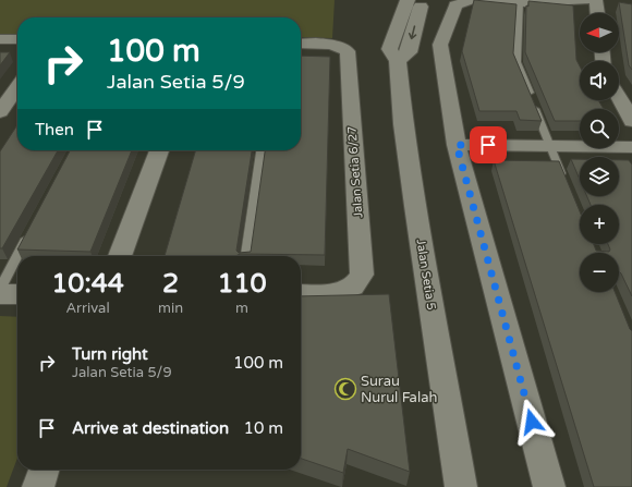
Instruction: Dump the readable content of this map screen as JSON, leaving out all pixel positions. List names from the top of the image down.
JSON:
{
  "streets": {
    "street": ["Jalan Setia 6/27", "Jalan Setia 5"]
  },
  "places": {
    "mosque": ["Surau Nurul Falah"]
  },
  "north": "left",
  "page": {
    "map_buttons": ["+", "−"],
    "turn": ["100 m", "Jalan Setia 5/9"],
    "then": "Then",
    "eta": [
      "10:44",
      "Arrival",
      "2",
      "min",
      "110",
      "m"
    ],
    "list": [
      {
        "name": "Turn right",
        "note": "Jalan Setia 5/9",
        "value": "100 m"
      },
      {
        "name": "Arrive at destination",
        "value": "10 m"
      }
    ]
  }
}
